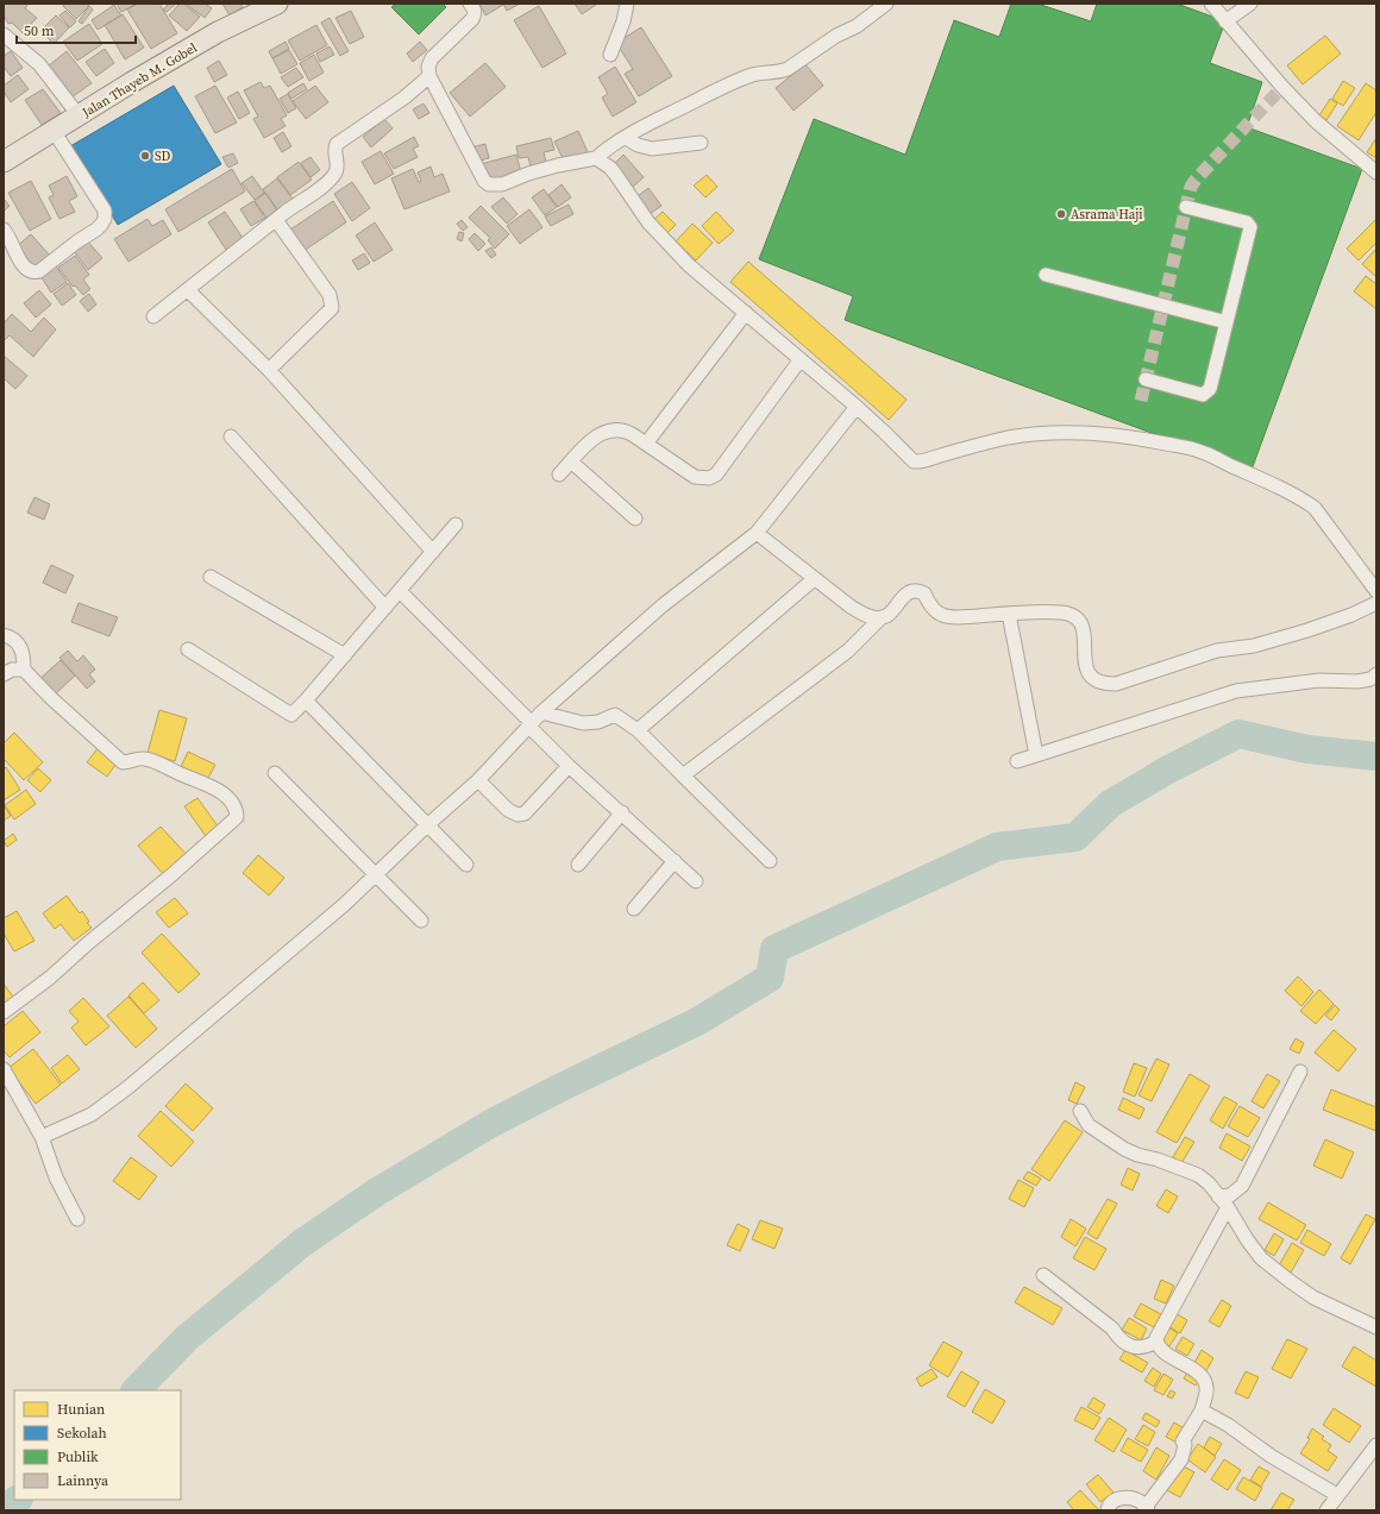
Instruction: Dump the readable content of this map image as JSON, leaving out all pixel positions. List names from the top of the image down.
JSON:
{
  "streets": {
    "main road": ["Jalan Thayeb M. Gobel"]
  },
  "places": ["SD", "Asrama Haji"],
  "legend": [
    "Hunian",
    "Sekolah",
    "Publik",
    "Lainnya"
  ],
  "scale_bar": "50 m"
}
